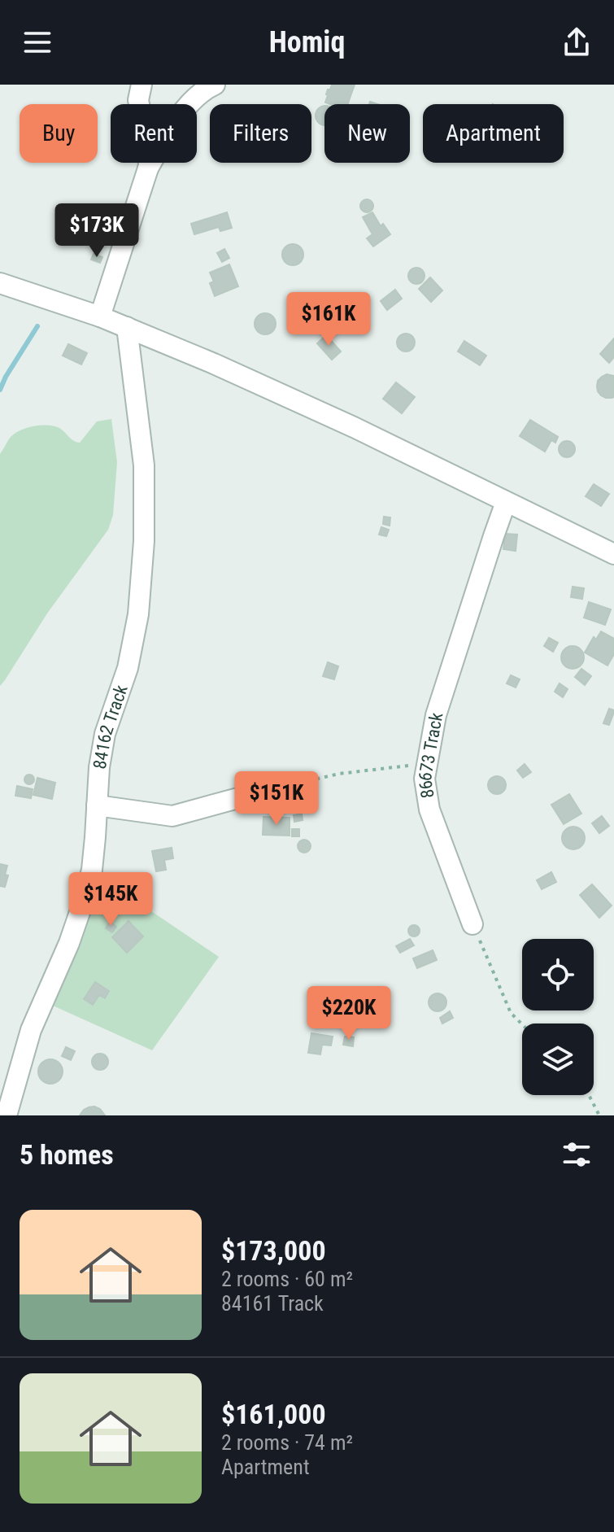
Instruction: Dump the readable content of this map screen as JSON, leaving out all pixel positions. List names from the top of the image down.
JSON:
{
  "streets": {
    "street": ["84162 Track", "86673 Track"]
  },
  "page": {
    "header": "Homiq",
    "chip": [
      "Buy",
      "Rent",
      "Filters",
      "New",
      "Apartment"
    ],
    "price": [
      "$173K",
      "$161K",
      "$151K",
      "$145K",
      "$220K"
    ],
    "heading": "5 homes",
    "list": [
      {
        "name": "$173,000",
        "note": "2 rooms · 60 m² · 84161 Track"
      },
      {
        "name": "$161,000",
        "note": "2 rooms · 74 m² · Apartment"
      }
    ]
  }
}
